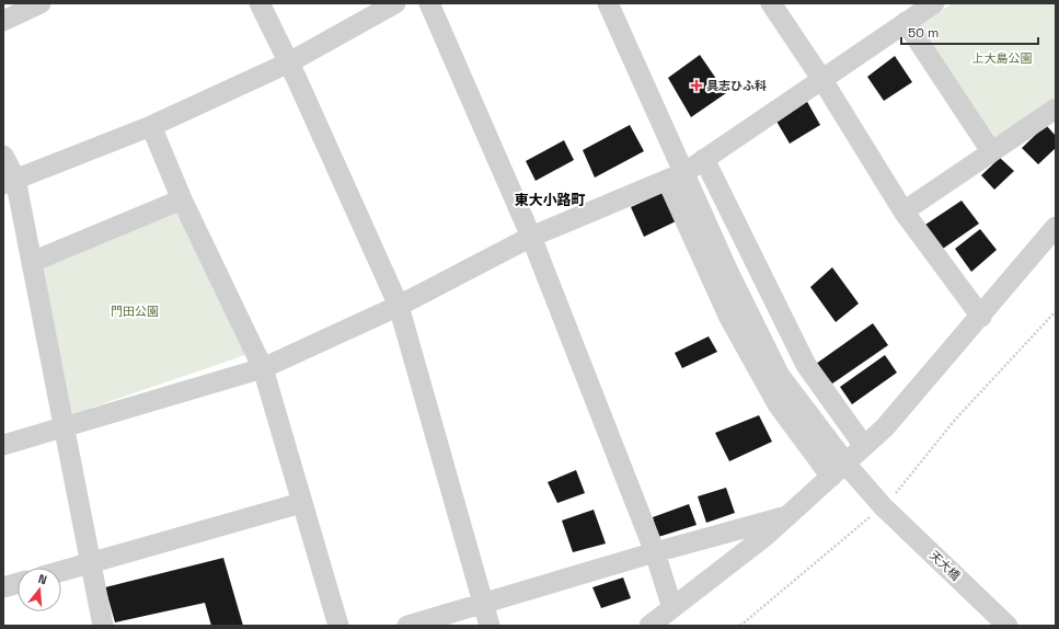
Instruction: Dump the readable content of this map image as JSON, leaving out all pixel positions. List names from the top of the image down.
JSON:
{
  "streets": {
    "street": ["天大橋"]
  },
  "districts": ["東大小路町"],
  "parks": ["上大島公園", "門田公園"],
  "places": {
    "health": ["具志ひふ科"]
  },
  "scale_bar": "50 m",
  "north": "top"
}
